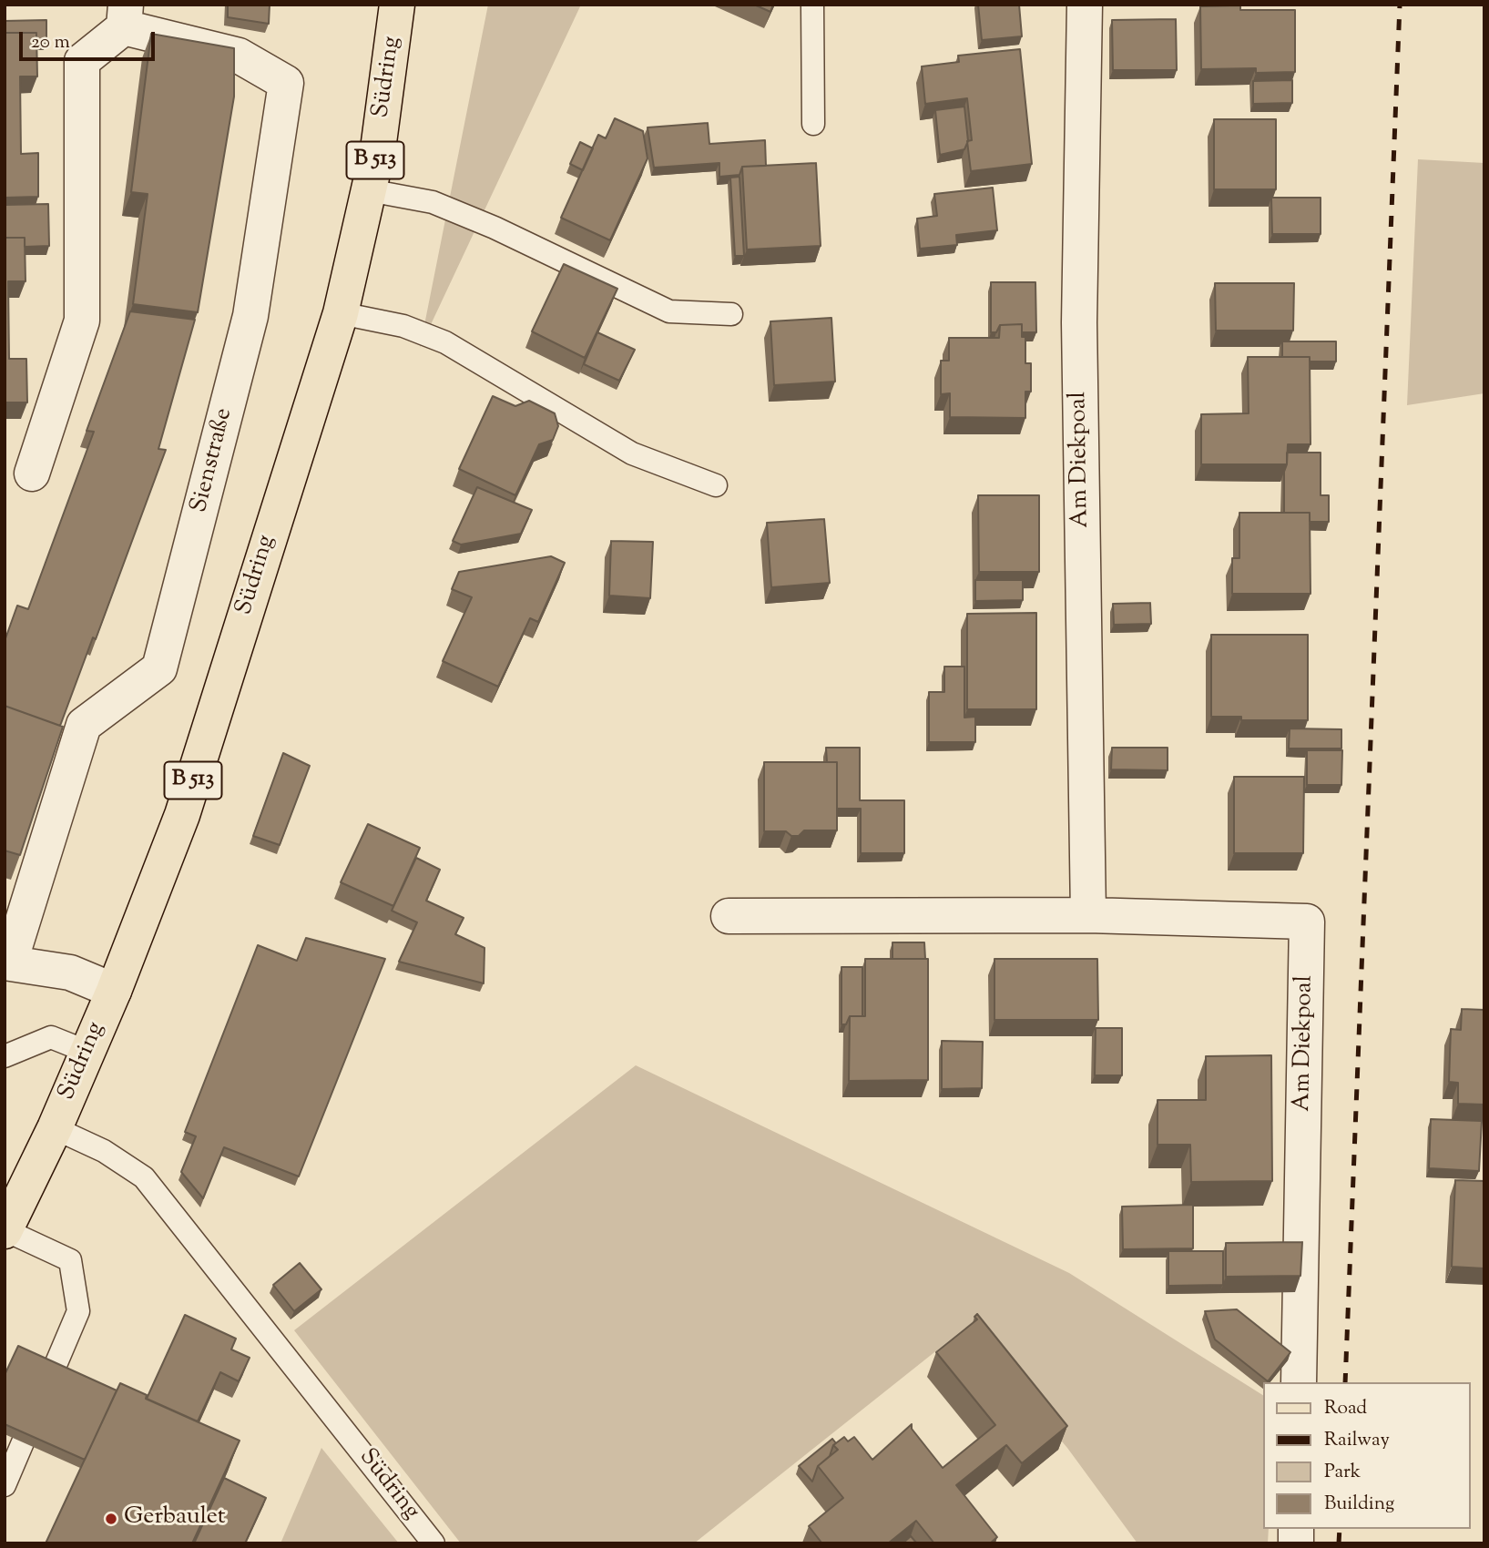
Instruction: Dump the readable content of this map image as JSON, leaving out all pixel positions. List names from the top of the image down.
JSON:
{
  "streets": {
    "main road": ["Südring", "B 513"],
    "street": ["Am Diekpoal", "Sienstraße"]
  },
  "places": ["Gerbaulet"],
  "legend": [
    "Road",
    "Railway",
    "Park",
    "Building"
  ],
  "scale_bar": "20 m"
}
